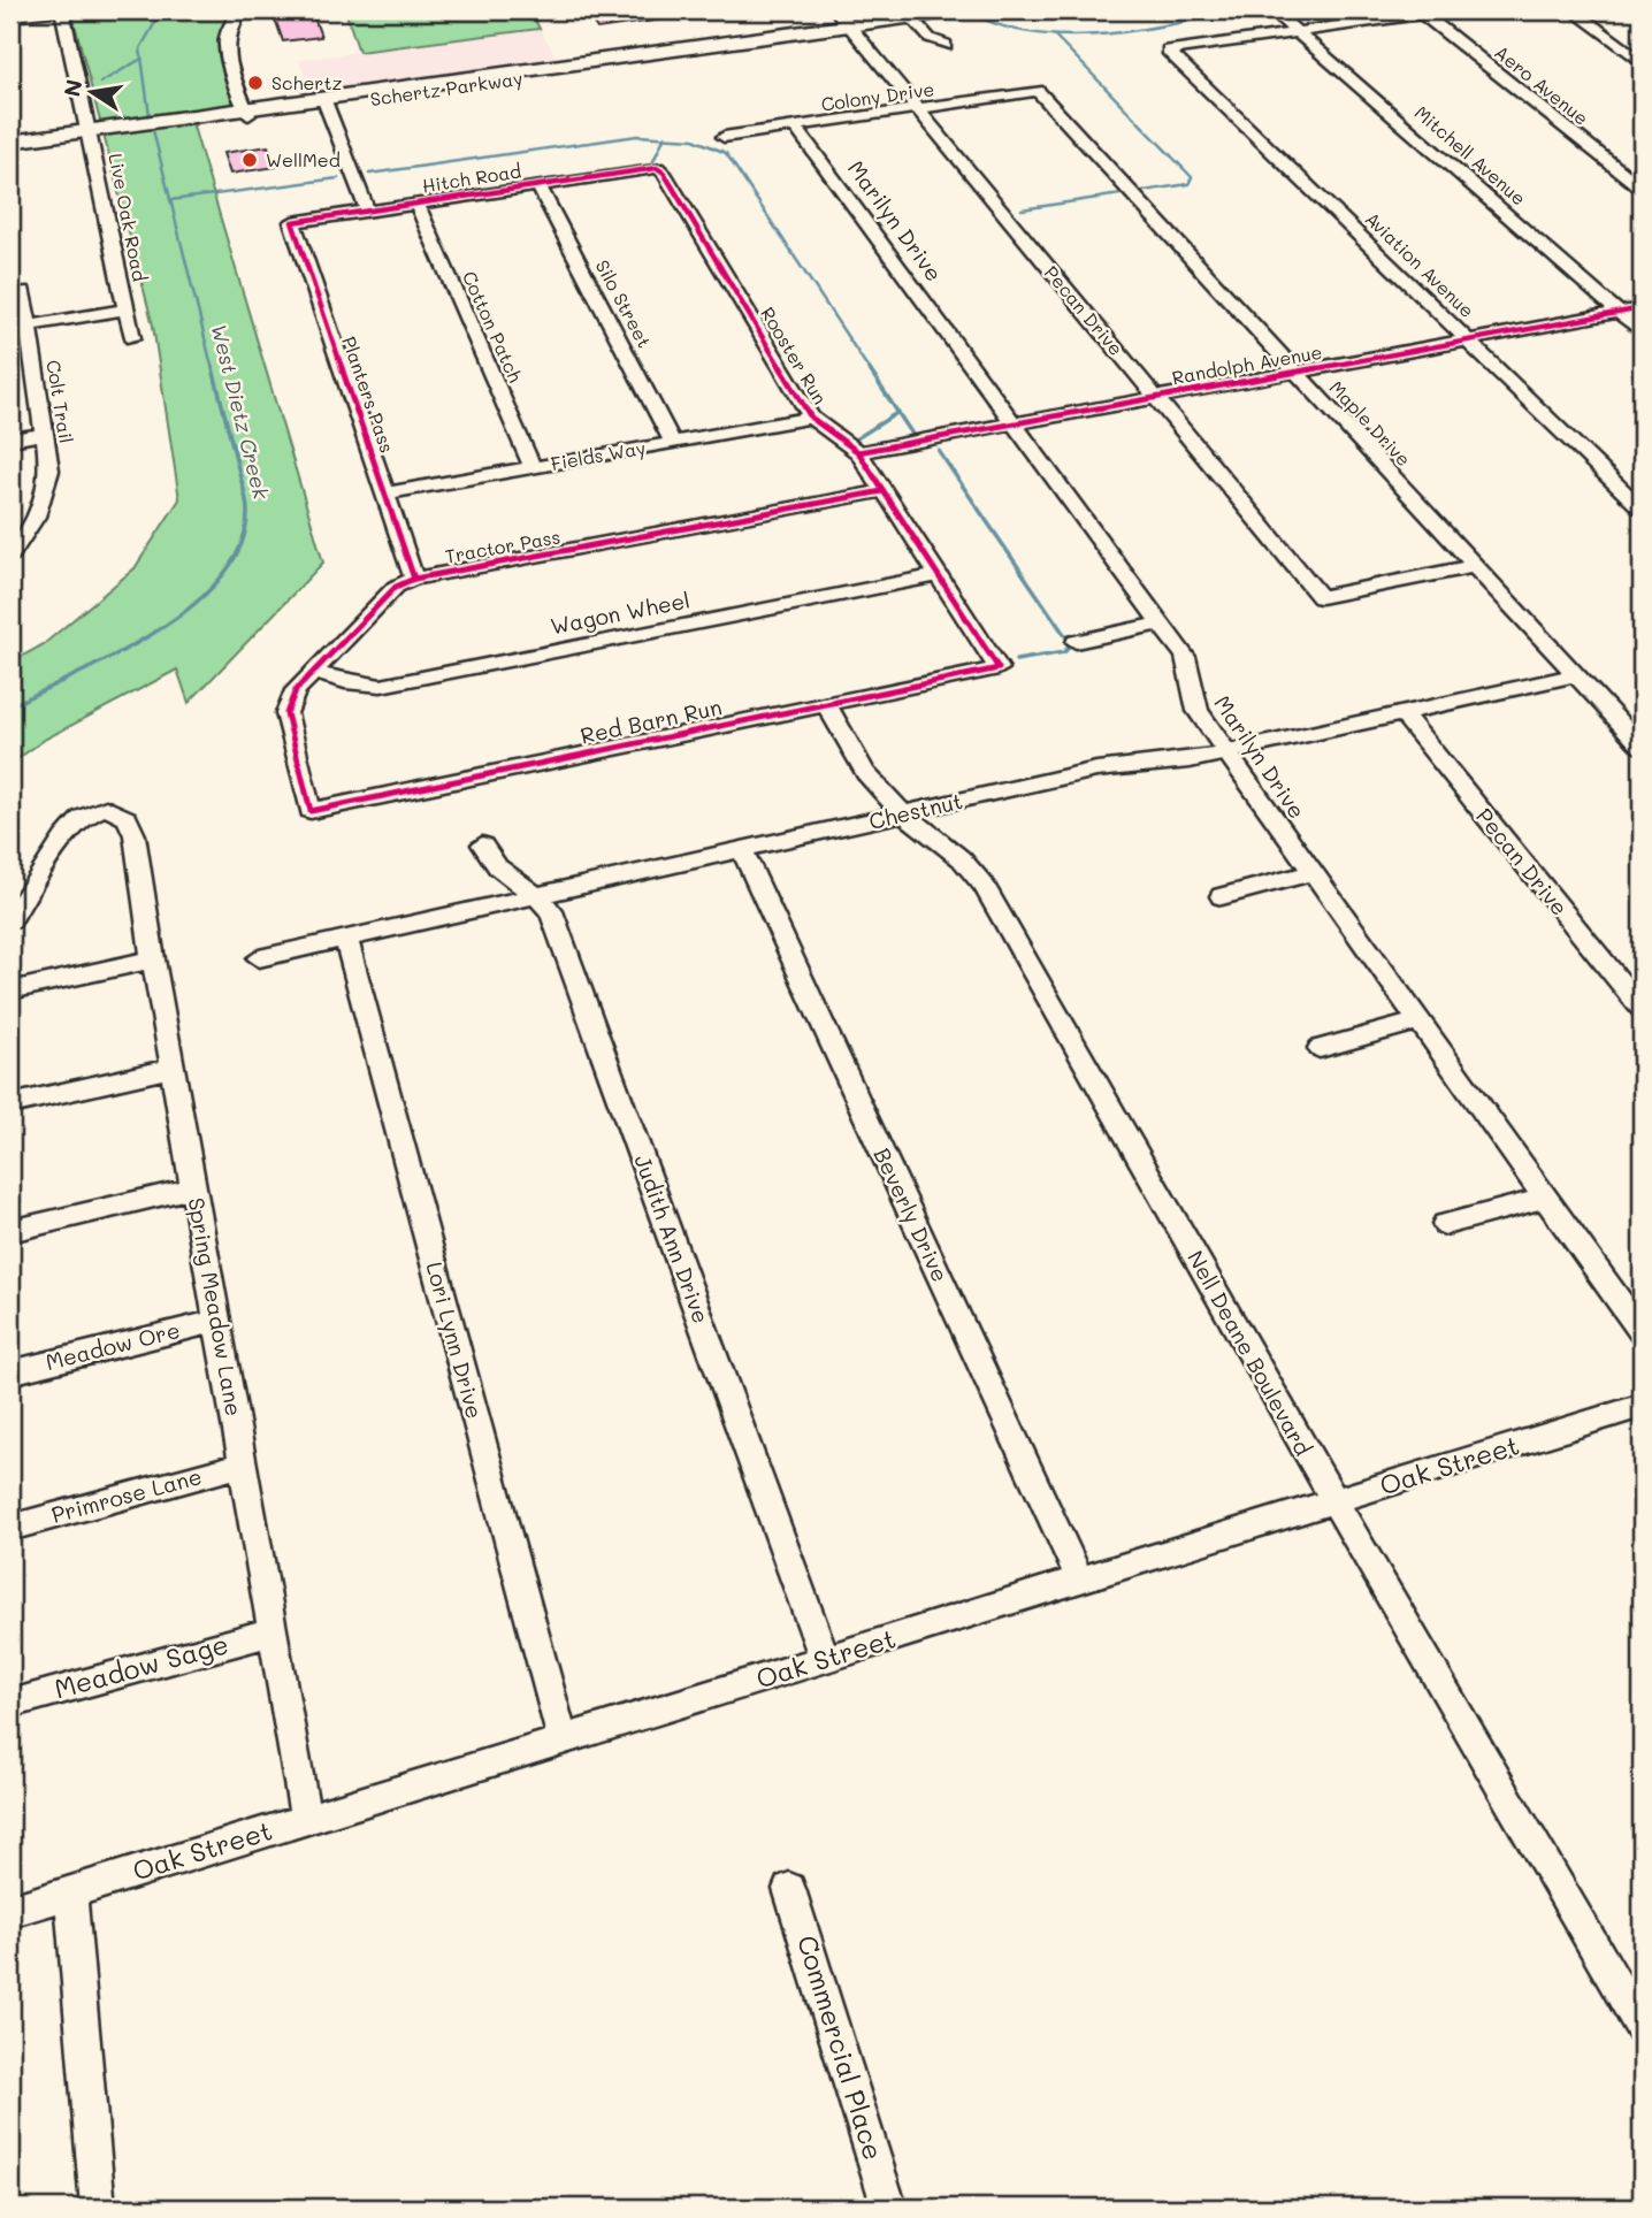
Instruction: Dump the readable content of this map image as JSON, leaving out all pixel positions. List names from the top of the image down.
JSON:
{
  "streets": {
    "main road": ["Schertz Parkway"],
    "street": [
      "Aero Avenue",
      "Colony Drive",
      "Mitchell Avenue",
      "Hitch Road",
      "Live Oak Road",
      "Marilyn Drive",
      "Aviation Avenue",
      "Silo Street",
      "Pecan Drive",
      "Cotton Patch",
      "Rooster Run",
      "Randolph Avenue",
      "Planters Pass",
      "Colt Trail",
      "Maple Drive",
      "Fields Way",
      "Tractor Pass",
      "Wagon Wheel",
      "Red Barn Run",
      "Chestnut",
      "Beverly Drive",
      "Judith Ann Drive",
      "Spring Meadow Lane",
      "Lori Lynn Drive",
      "Meadow Ore",
      "Nell Deane Boulevard",
      "Oak Street",
      "Primrose Lane",
      "Meadow Sage",
      "Commercial Place"
    ]
  },
  "crossings": [
    ["Schertz Parkway", "Live Oak Road"],
    ["Schertz Parkway", "Pecan Drive"],
    ["Colony Drive", "Marilyn Drive"],
    ["Colony Drive", "Pecan Drive"],
    ["Colony Drive", "Maple Drive"],
    ["Mitchell Avenue", "Aviation Avenue"],
    ["Mitchell Avenue", "Randolph Avenue"],
    ["Hitch Road", "Silo Street"],
    ["Hitch Road", "Cotton Patch"],
    ["Hitch Road", "Rooster Run"],
    ["Hitch Road", "Planters Pass"],
    ["Marilyn Drive", "Randolph Avenue"],
    ["Marilyn Drive", "Chestnut"],
    ["Aviation Avenue", "Randolph Avenue"],
    ["Silo Street", "Fields Way"],
    ["Pecan Drive", "Randolph Avenue"],
    ["Pecan Drive", "Maple Drive"],
    ["Pecan Drive", "Chestnut"],
    ["Cotton Patch", "Fields Way"],
    ["Rooster Run", "Randolph Avenue"],
    ["Rooster Run", "Fields Way"],
    ["Rooster Run", "Tractor Pass"],
    ["Rooster Run", "Wagon Wheel"],
    ["Rooster Run", "Red Barn Run"],
    ["Randolph Avenue", "Maple Drive"],
    ["Planters Pass", "Fields Way"],
    ["Planters Pass", "Tractor Pass"],
    ["Maple Drive", "Chestnut"],
    ["Tractor Pass", "Wagon Wheel"],
    ["Tractor Pass", "Red Barn Run"],
    ["Red Barn Run", "Nell Deane Boulevard"],
    ["Chestnut", "Beverly Drive"],
    ["Chestnut", "Judith Ann Drive"],
    ["Chestnut", "Lori Lynn Drive"],
    ["Chestnut", "Nell Deane Boulevard"],
    ["Beverly Drive", "Oak Street"],
    ["Judith Ann Drive", "Oak Street"],
    ["Spring Meadow Lane", "Meadow Ore"],
    ["Spring Meadow Lane", "Oak Street"],
    ["Spring Meadow Lane", "Primrose Lane"],
    ["Spring Meadow Lane", "Meadow Sage"],
    ["Lori Lynn Drive", "Oak Street"],
    ["Nell Deane Boulevard", "Oak Street"]
  ],
  "water": ["West Dietz Creek"],
  "places": ["Schertz", "WellMed"],
  "north": "left"
}
